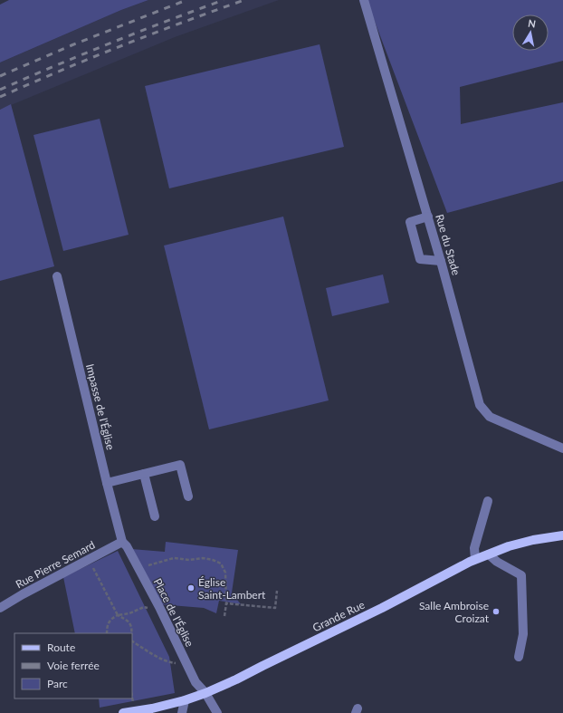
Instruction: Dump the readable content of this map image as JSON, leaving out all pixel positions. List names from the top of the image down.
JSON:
{
  "streets": {
    "main road": ["Grande Rue"],
    "street": [
      "Rue du Stade",
      "Impasse de l'Église",
      "Rue Pierre Semard",
      "Place de l'Église"
    ]
  },
  "crossings": [
    ["Impasse de l'Église", "Rue Pierre Semard"],
    ["Impasse de l'Église", "Place de l'Église"],
    ["Rue Pierre Semard", "Place de l'Église"],
    ["Place de l'Église", "Grande Rue"]
  ],
  "places": ["Église Saint-Lambert", "Salle Ambroise Croizat"],
  "legend": ["Route", "Voie ferrée", "Parc"],
  "north": "top"
}
